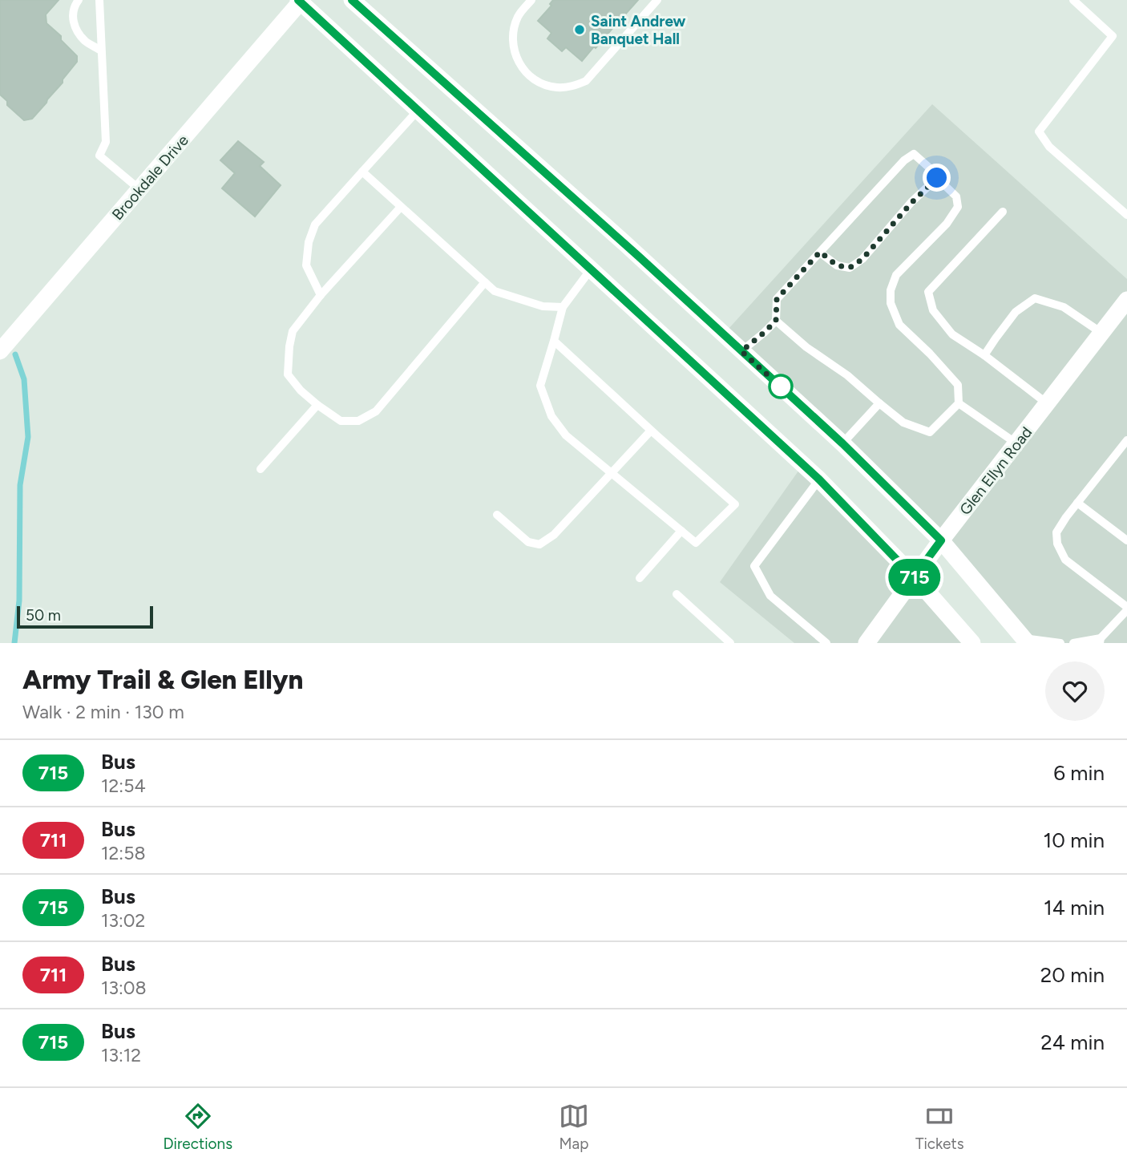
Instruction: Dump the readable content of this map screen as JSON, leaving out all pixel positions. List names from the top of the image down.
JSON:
{
  "streets": {
    "main road": ["Brookdale Drive", "Glen Ellyn Road"]
  },
  "places": ["Saint Andrew Banquet Hall"],
  "lines": ["bus line 715"],
  "scale_bar": "50 m",
  "page": {
    "on_map": "715",
    "scale": "50 m",
    "heading": ["Army Trail & Glen Ellyn", "Walk · 2 min · 130 m"],
    "list": [
      {
        "mark": "715",
        "name": "Bus",
        "note": "12:54",
        "value": "6 min"
      },
      {
        "mark": "711",
        "name": "Bus",
        "note": "12:58",
        "value": "10 min"
      },
      {
        "mark": "715",
        "name": "Bus",
        "note": "13:02",
        "value": "14 min"
      },
      {
        "mark": "711",
        "name": "Bus",
        "note": "13:08",
        "value": "20 min"
      },
      {
        "mark": "715",
        "name": "Bus",
        "note": "13:12",
        "value": "24 min"
      }
    ],
    "tabs": ["Directions", "Map", "Tickets"]
  }
}
